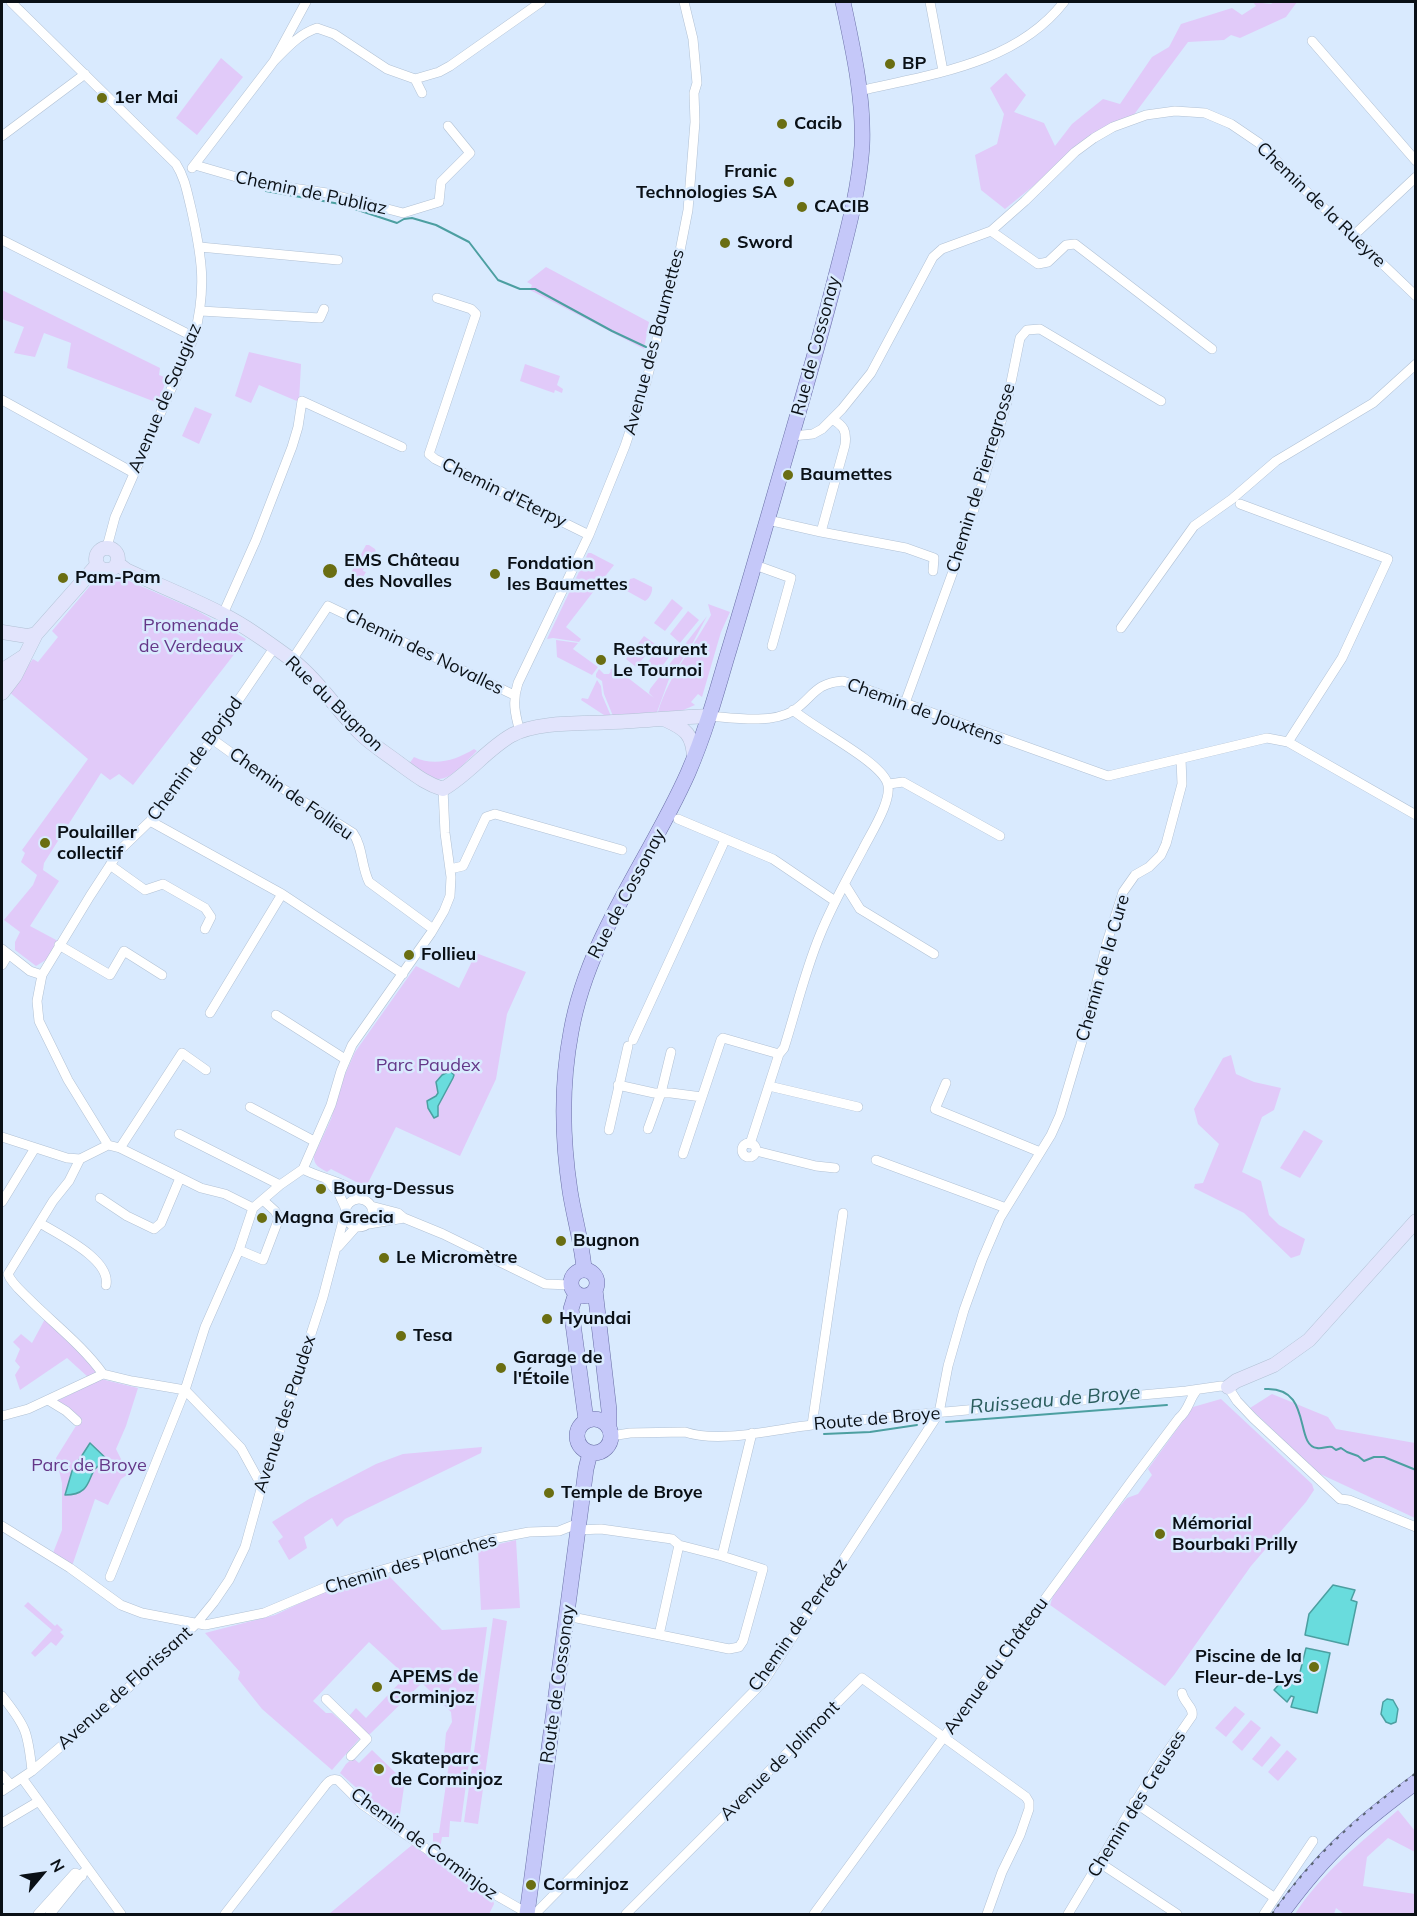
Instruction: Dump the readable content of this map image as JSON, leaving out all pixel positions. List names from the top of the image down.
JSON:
{
  "streets": {
    "main road": ["Rue de Cossonay", "Route de Cossonay"],
    "street": [
      "Chemin de Publiaz",
      "Chemin de la Rueyre",
      "Avenue des Baumettes",
      "Avenue de Saugiaz",
      "Chemin de Pierregrosse",
      "Chemin d'Eterpy",
      "Chemin des Novalles",
      "Rue du Bugnon",
      "Chemin de Jouxtens",
      "Chemin de Borjod",
      "Chemin de Follieu",
      "Chemin de la Cure",
      "Avenue des Paudex",
      "Route de Broye",
      "Chemin des Planches",
      "Chemin de Perréaz",
      "Avenue du Château",
      "Avenue de Florissant",
      "Avenue de Jolimont",
      "Chemin des Creuses",
      "Chemin de Corminjoz"
    ]
  },
  "crossings": [
    ["Chemin de la Rueyre", "Rue de Cossonay"],
    ["Avenue des Baumettes", "Chemin d'Eterpy"],
    ["Avenue des Baumettes", "Chemin des Novalles"],
    ["Avenue des Baumettes", "Chemin de Jouxtens"],
    ["Rue de Cossonay", "Chemin de Jouxtens"],
    ["Rue de Cossonay", "Route de Broye"],
    ["Rue de Cossonay", "Route de Cossonay"],
    ["Avenue de Saugiaz", "Rue du Bugnon"],
    ["Chemin de Pierregrosse", "Chemin de Jouxtens"],
    ["Chemin des Novalles", "Rue du Bugnon"],
    ["Rue du Bugnon", "Chemin de Jouxtens"],
    ["Rue du Bugnon", "Chemin de Borjod"],
    ["Chemin de Jouxtens", "Chemin de la Cure"],
    ["Chemin de Borjod", "Chemin de Follieu"],
    ["Chemin de la Cure", "Route de Broye"],
    ["Chemin de la Cure", "Chemin de Perréaz"],
    ["Avenue des Paudex", "Avenue de Florissant"],
    ["Route de Broye", "Chemin de Perréaz"],
    ["Route de Broye", "Avenue du Château"],
    ["Route de Broye", "Route de Cossonay"],
    ["Chemin des Planches", "Route de Cossonay"],
    ["Chemin des Planches", "Avenue de Florissant"],
    ["Chemin de Perréaz", "Route de Cossonay"],
    ["Chemin de Perréaz", "Chemin de Corminjoz"],
    ["Avenue du Château", "Avenue de Jolimont"],
    ["Route de Cossonay", "Chemin de Corminjoz"]
  ],
  "water": ["Ruisseau de Broye"],
  "parks": ["Promenade de Verdeaux", "Parc Paudex", "Parc de Broye"],
  "places": [
    "BP",
    "1er Mai",
    "Cacib",
    "Franic Technologies SA",
    "CACIB",
    "Sword",
    "Baumettes",
    "EMS Château des Novalles",
    "Fondation les Baumettes",
    "Pam-Pam",
    "Restaurent Le Tournoi",
    "Poulailler collectif",
    "Follieu",
    "Bourg-Dessus",
    "Magna Grecia",
    "Bugnon",
    "Le Micromètre",
    "Hyundai",
    "Tesa",
    "Garage de l'Étoile",
    "Temple de Broye",
    "Mémorial Bourbaki Prilly",
    "Piscine de la Fleur-de-Lys",
    "APEMS de Corminjoz",
    "Skateparc de Corminjoz",
    "Corminjoz"
  ],
  "north": "top right"
}
